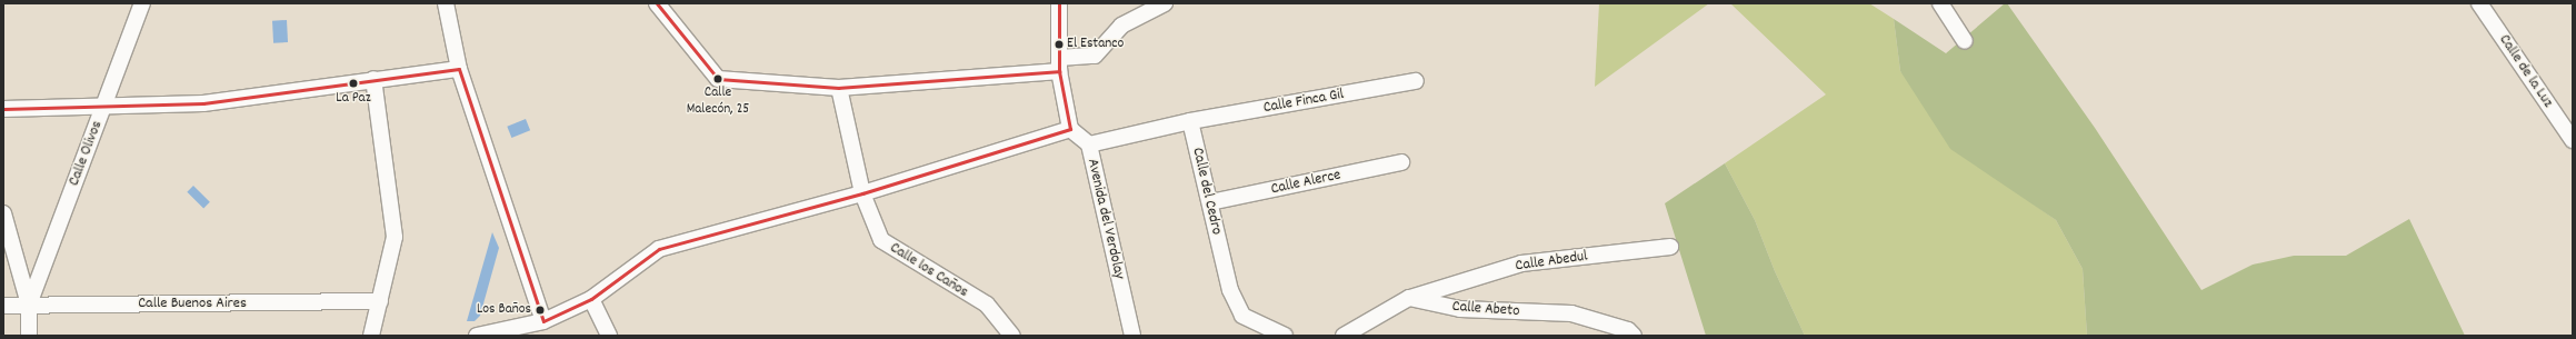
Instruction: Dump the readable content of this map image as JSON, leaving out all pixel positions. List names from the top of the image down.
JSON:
{
  "streets": {
    "street": [
      "Calle de la Luz",
      "Calle Finca Gil",
      "Calle Olivos",
      "Calle Alerce",
      "Calle del Cedro",
      "Avenida del Verdolay",
      "Calle Abedul",
      "Calle los Caños",
      "Calle Buenos Aires",
      "Calle Abeto"
    ]
  },
  "crossings": [
    ["Calle Finca Gil", "Calle del Cedro"],
    ["Calle Olivos", "Calle Buenos Aires"],
    ["Calle Alerce", "Calle del Cedro"],
    ["Calle Abedul", "Calle Abeto"]
  ],
  "places": [
    "El Estanco",
    "Calle Malecón, 25",
    "La Paz",
    "Los Baños"
  ]
}
